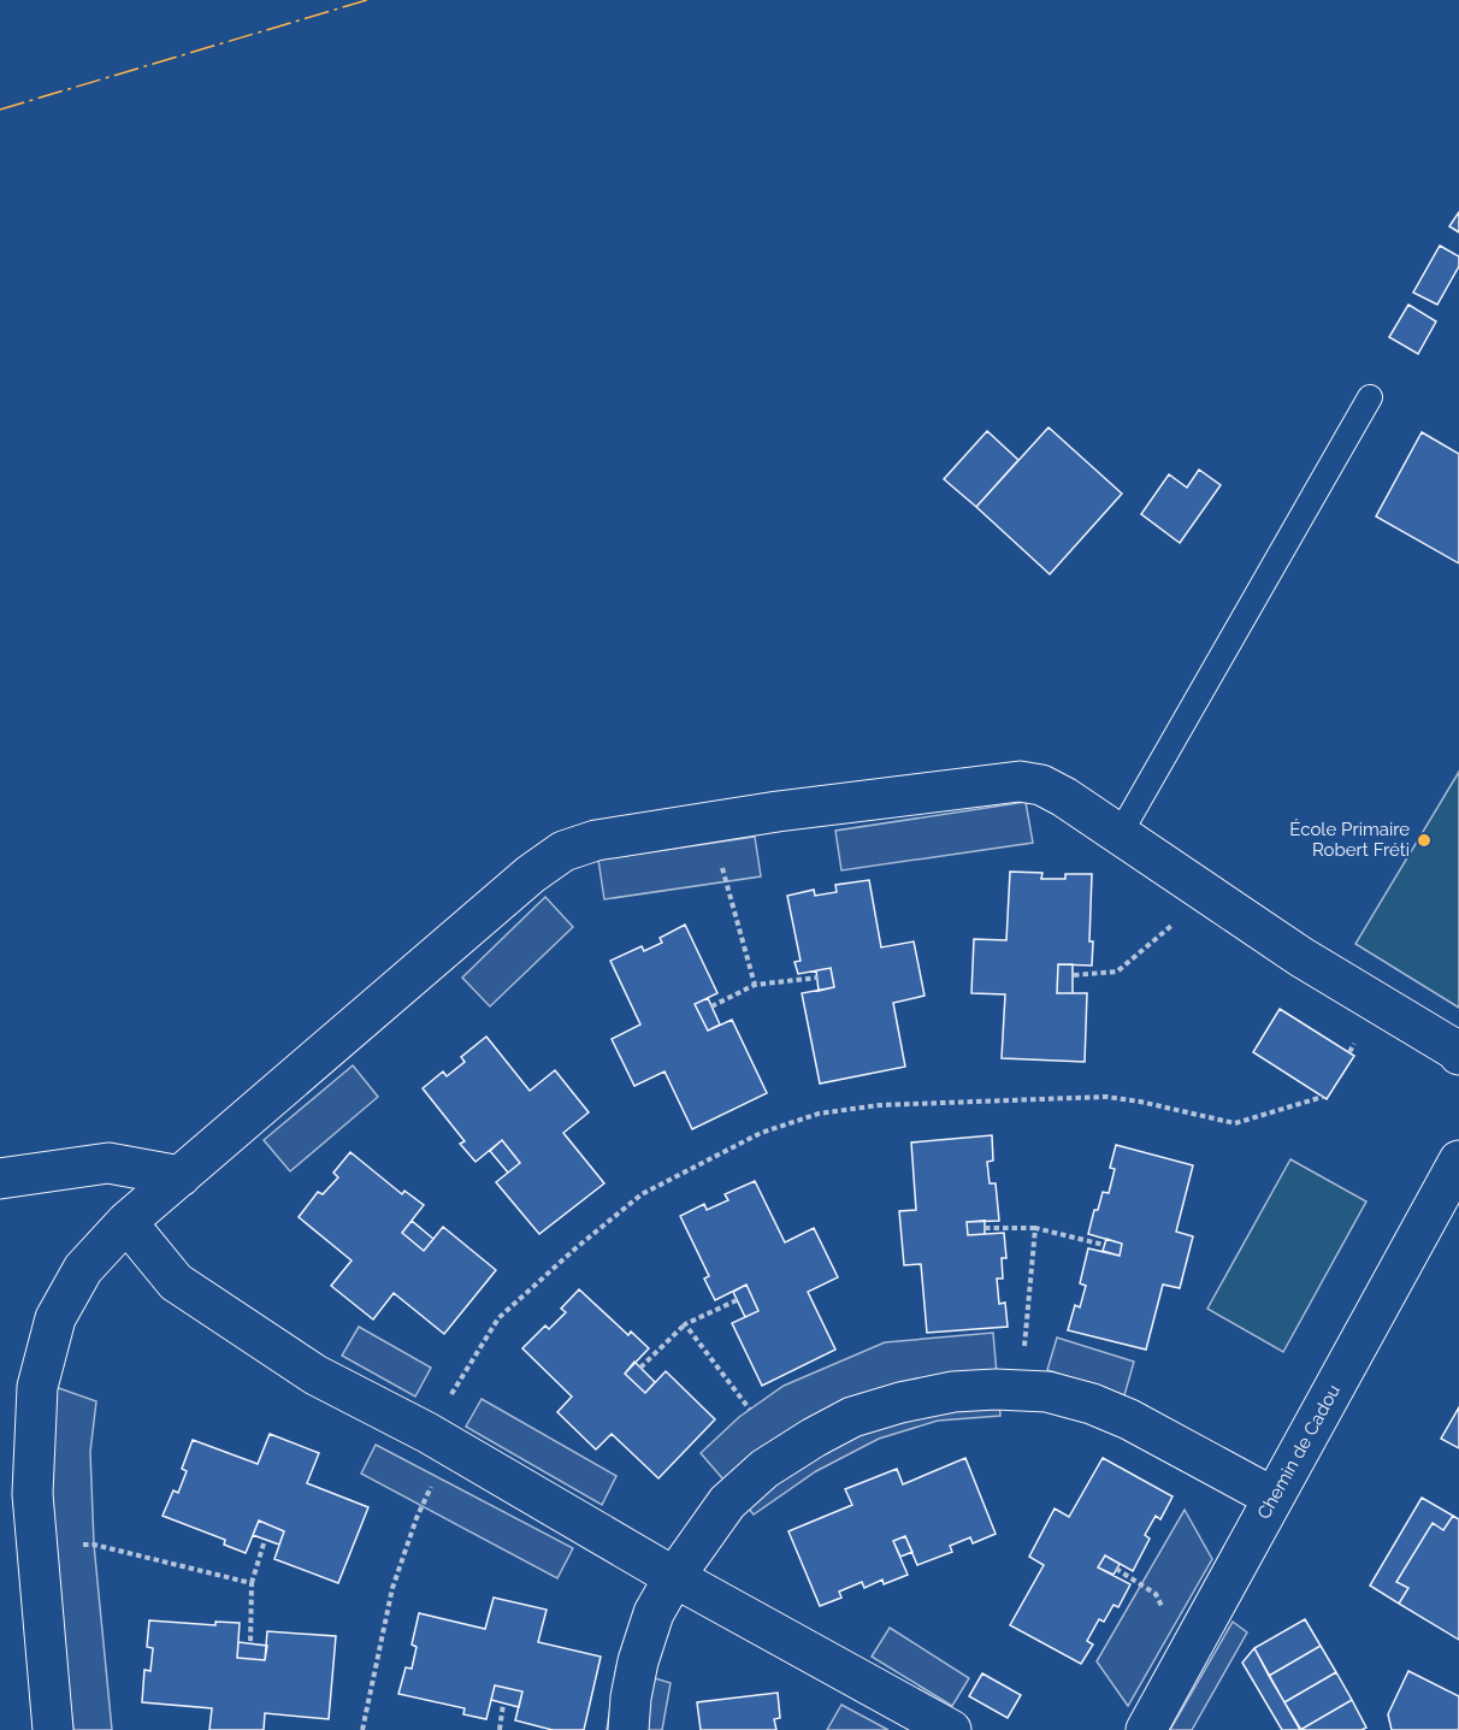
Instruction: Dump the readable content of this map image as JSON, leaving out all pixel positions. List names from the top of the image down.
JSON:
{
  "streets": {
    "street": ["Chemin de Cadou"]
  },
  "places": ["École Primaire Robert Fréti"]
}
